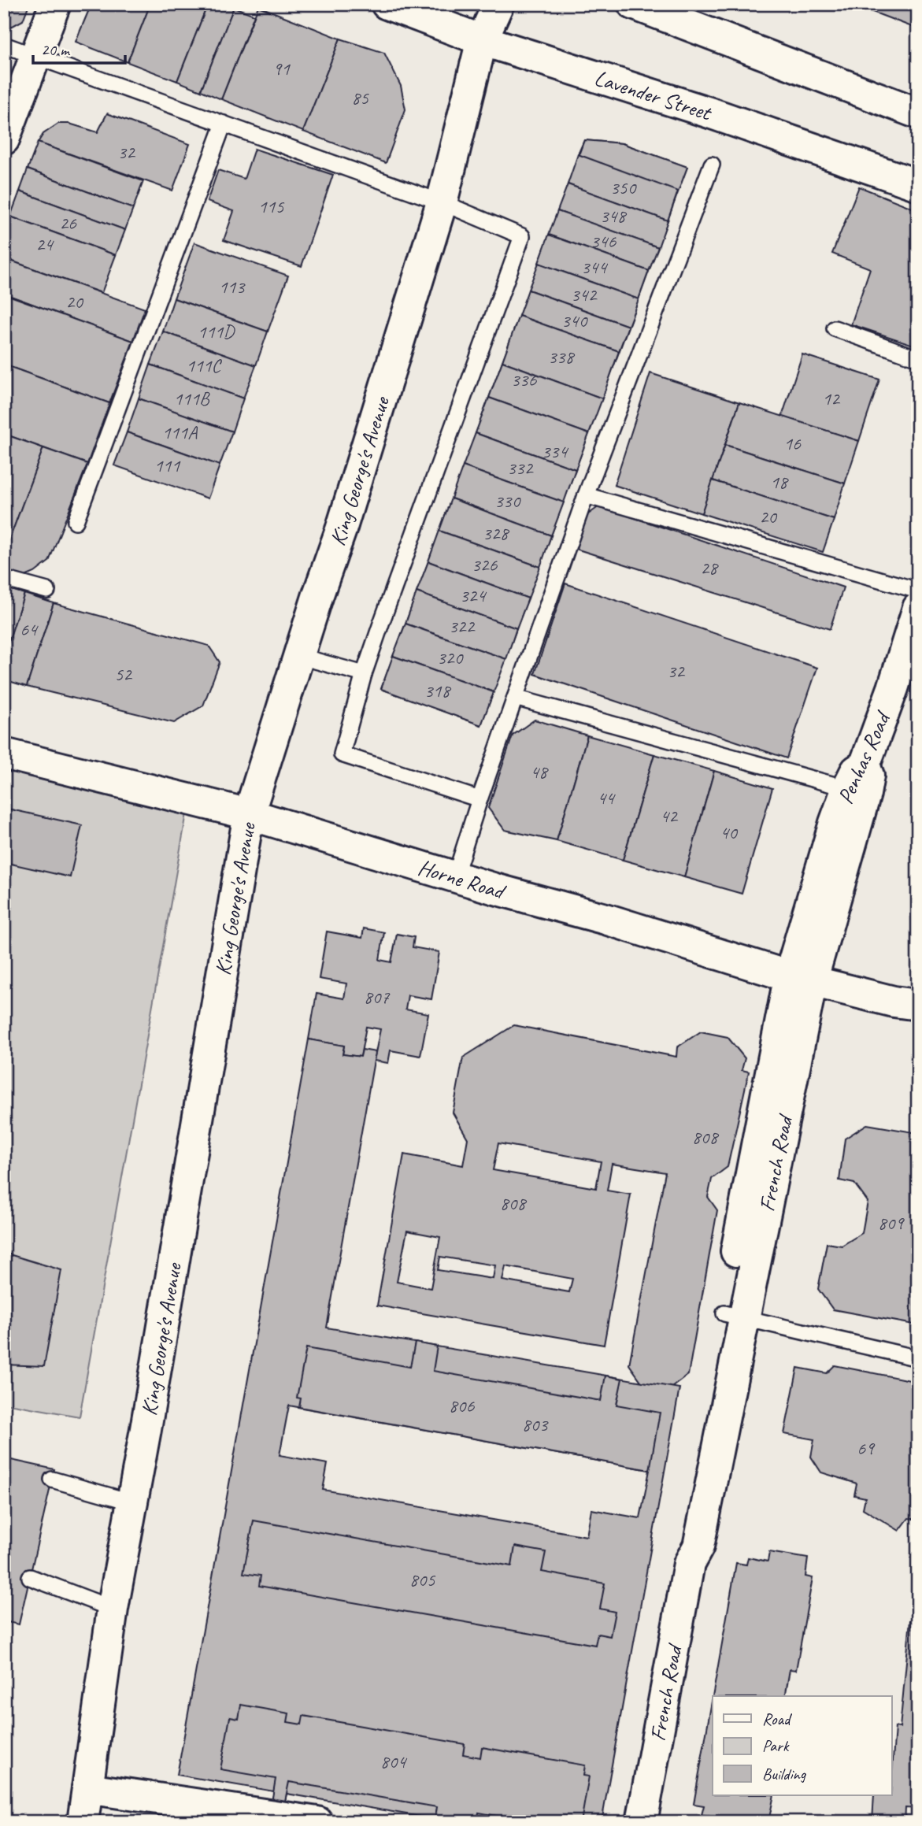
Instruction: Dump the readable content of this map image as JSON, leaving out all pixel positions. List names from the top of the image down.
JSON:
{
  "streets": {
    "street": [
      "Lavender Street",
      "King George's Avenue",
      "Penhas Road",
      "Horne Road",
      "French Road"
    ]
  },
  "crossings": [
    ["Lavender Street", "King George's Avenue"],
    ["King George's Avenue", "Horne Road"],
    ["Penhas Road", "French Road"],
    ["Horne Road", "French Road"]
  ],
  "house_numbers": [
    "91",
    "85",
    "32",
    "350",
    "115",
    "348",
    "26",
    "346",
    "24",
    "344",
    "113",
    "342",
    "20",
    "340",
    "111D",
    "338",
    "111C",
    "336",
    "111B",
    "12",
    "111A",
    "16",
    "334",
    "111",
    "332",
    "18",
    "330",
    "20",
    "328",
    "326",
    "28",
    "324",
    "322",
    "64",
    "320",
    "32",
    "52",
    "318",
    "48",
    "44",
    "42",
    "40",
    "807",
    "808",
    "808",
    "809",
    "806",
    "803",
    "69",
    "805",
    "804"
  ],
  "legend": ["Road", "Park", "Building"],
  "scale_bar": "20 m"
}
